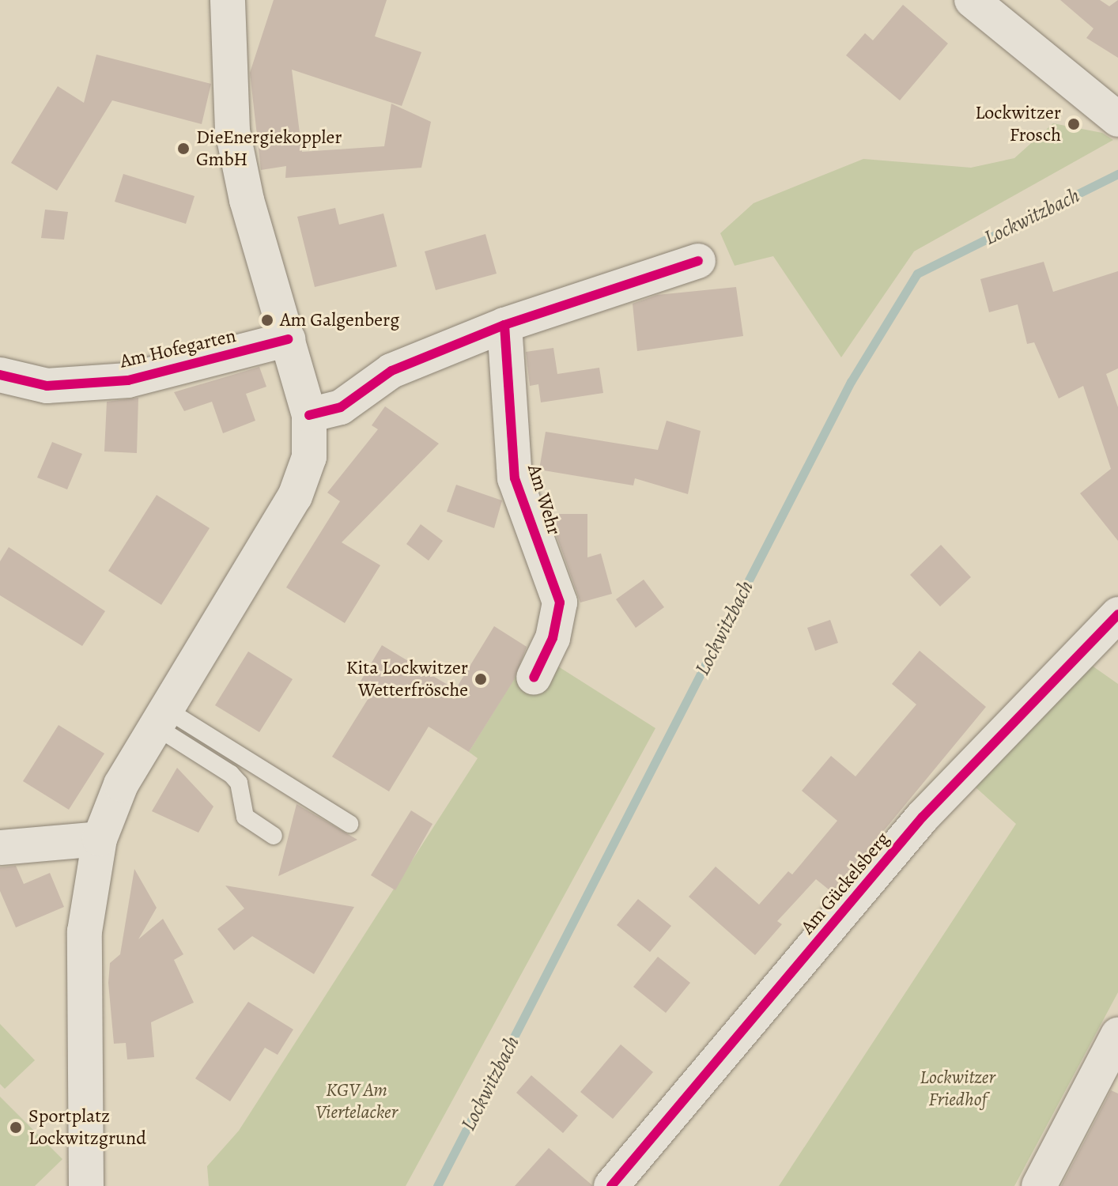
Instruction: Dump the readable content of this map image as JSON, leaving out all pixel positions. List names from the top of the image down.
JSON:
{
  "streets": {
    "street": ["Am Hofegarten", "Am Wehr", "Am Gückelsberg"]
  },
  "water": ["Lockwitzbach"],
  "parks": ["Lockwitzer Friedhof", "KGV Am Viertelacker"],
  "places": [
    "Lockwitzer Frosch",
    "DieEnergiekoppler GmbH",
    "Am Galgenberg",
    "Kita Lockwitzer Wetterfrösche",
    "Sportplatz Lockwitzgrund"
  ]
}
